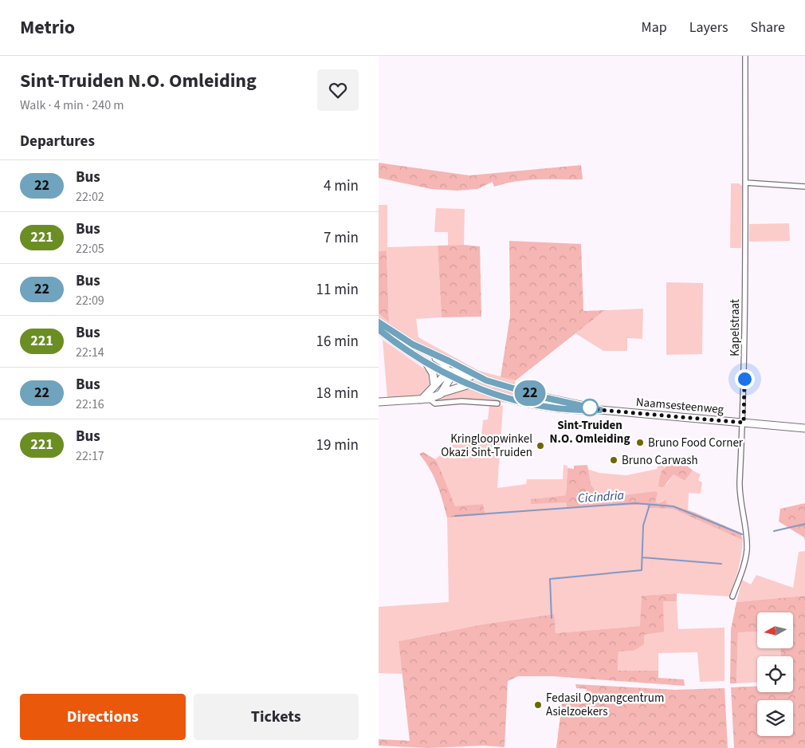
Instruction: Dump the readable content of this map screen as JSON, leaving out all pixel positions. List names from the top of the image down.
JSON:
{
  "streets": {
    "main road": ["Naamsesteenweg"],
    "street": ["Kapelstraat"]
  },
  "crossings": [
    ["Kapelstraat", "Naamsesteenweg"]
  ],
  "water": ["Cicindria"],
  "places": [
    "Sint-Truiden N.O. Omleiding",
    "Bruno Food Corner",
    "Kringloopwinkel Okazi Sint-Truiden",
    "Bruno Carwash",
    "Fedasil Opvangcentrum Asielzoekers"
  ],
  "lines": ["bus line 22"],
  "north": "left",
  "page": {
    "header": "Metrio",
    "nav": ["Map", "Layers", "Share"],
    "heading": [
      ["Sint-Truiden N.O. Omleiding", "Walk · 4 min · 240 m"],
      "Departures"
    ],
    "on_map": "22",
    "list": [
      {
        "mark": "22",
        "name": "Bus",
        "note": "22:02",
        "value": "4 min"
      },
      {
        "mark": "221",
        "name": "Bus",
        "note": "22:05",
        "value": "7 min"
      },
      {
        "mark": "22",
        "name": "Bus",
        "note": "22:09",
        "value": "11 min"
      },
      {
        "mark": "221",
        "name": "Bus",
        "note": "22:14",
        "value": "16 min"
      },
      {
        "mark": "22",
        "name": "Bus",
        "note": "22:16",
        "value": "18 min"
      },
      {
        "mark": "221",
        "name": "Bus",
        "note": "22:17",
        "value": "19 min"
      }
    ],
    "buttons": ["Directions", "Tickets"]
  }
}
